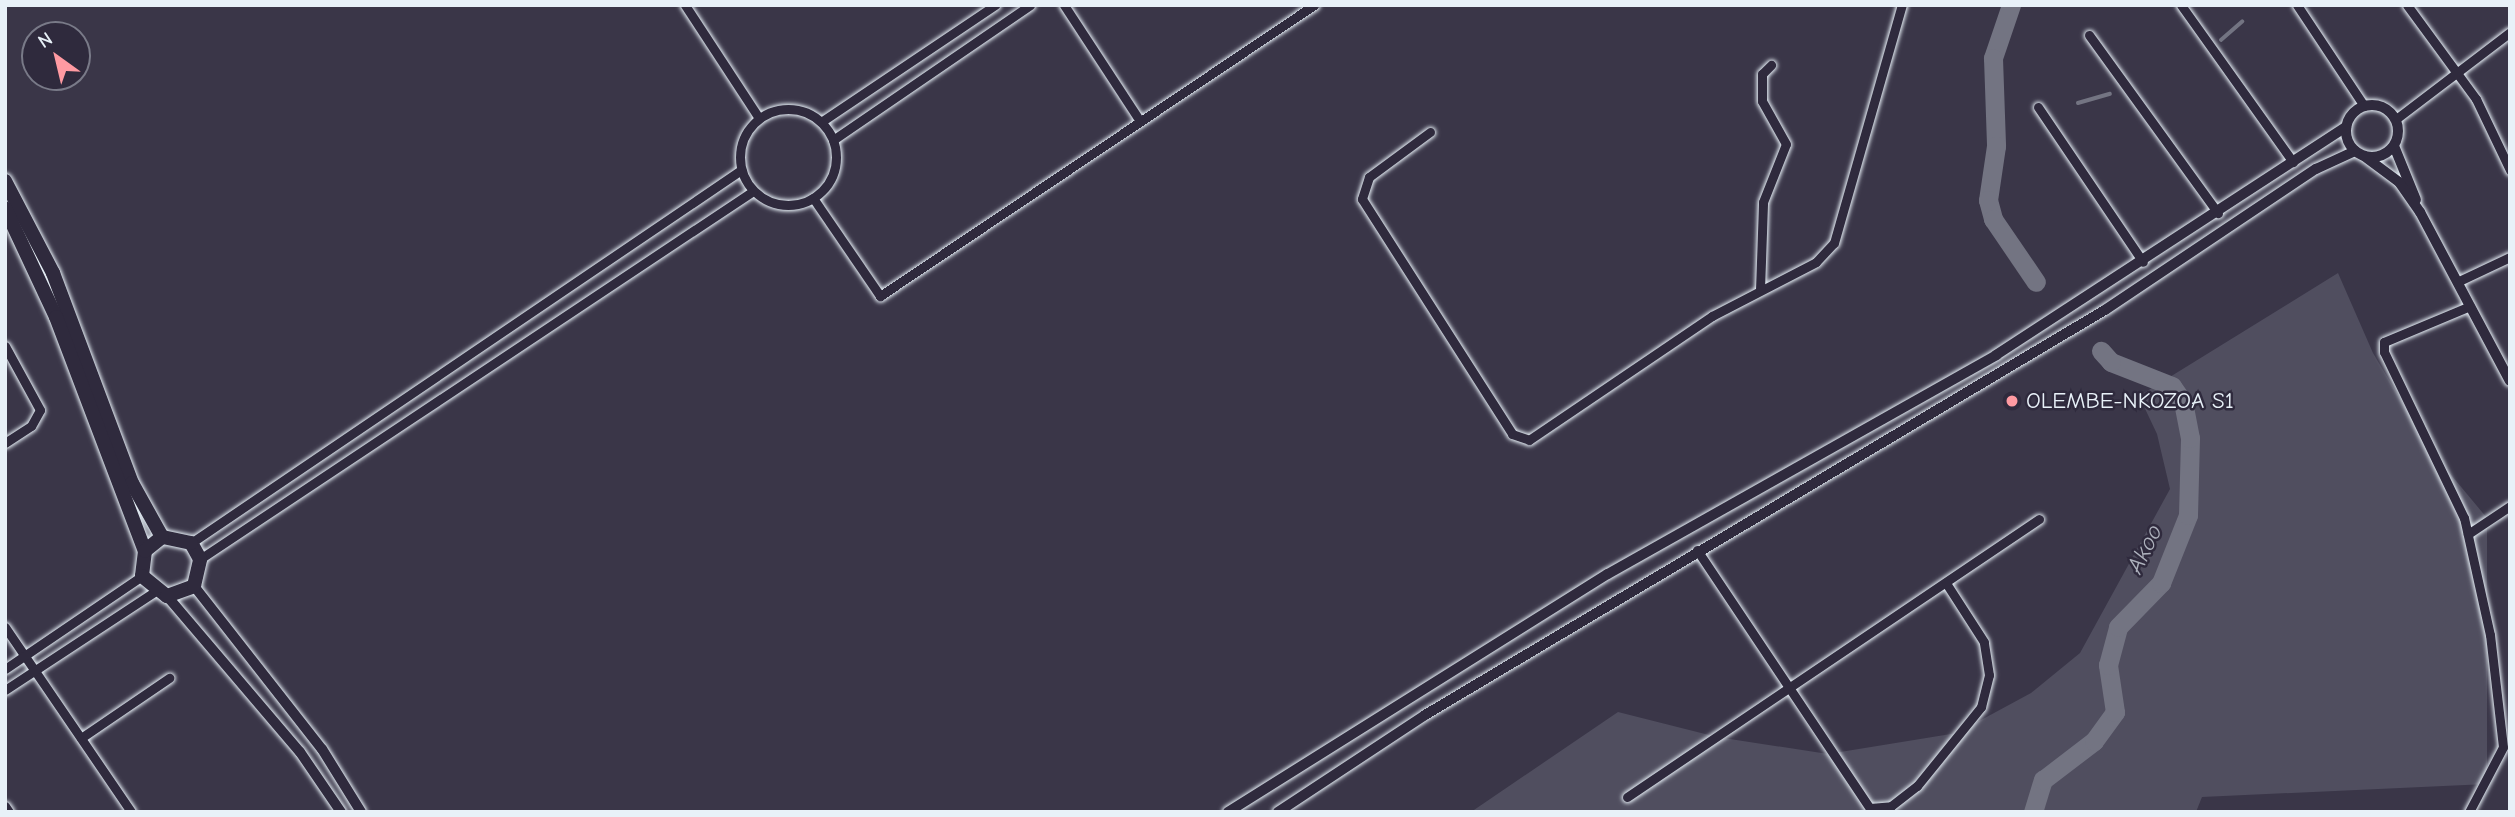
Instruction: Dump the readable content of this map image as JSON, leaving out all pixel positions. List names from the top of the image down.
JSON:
{
  "water": ["Akoo"],
  "places": ["OLEMBE-NKOZOA S1"],
  "north": "top left"
}
